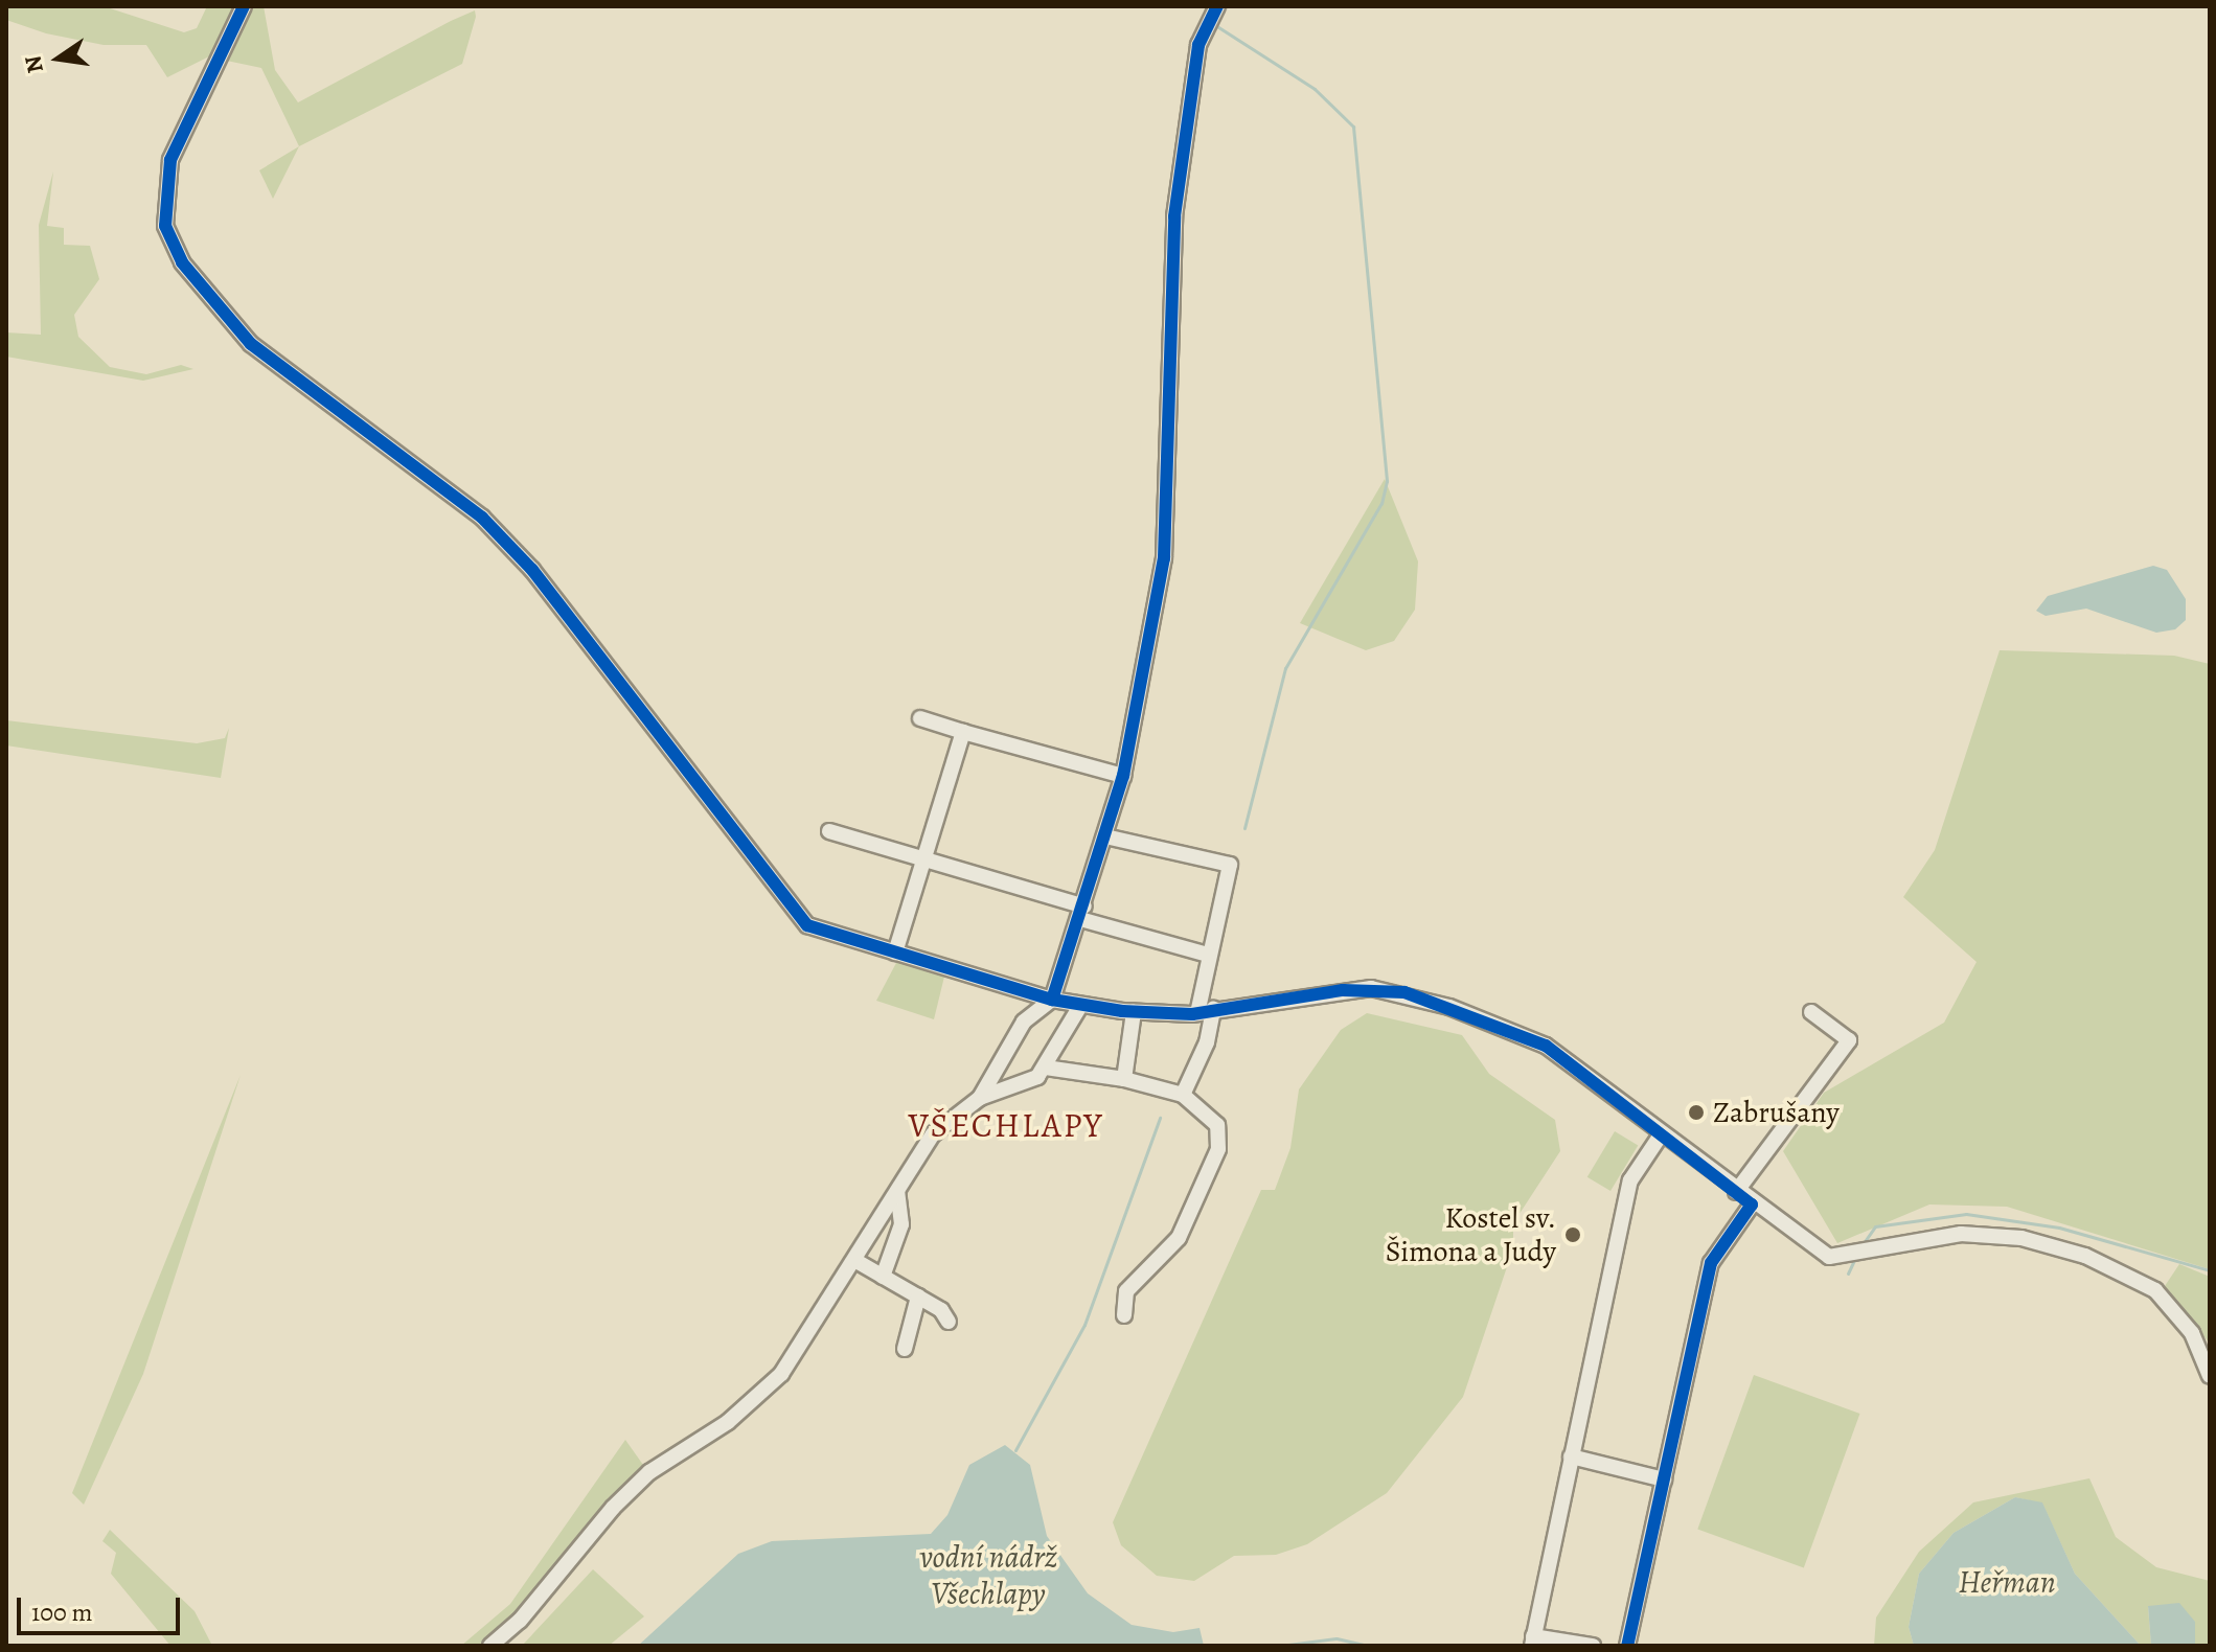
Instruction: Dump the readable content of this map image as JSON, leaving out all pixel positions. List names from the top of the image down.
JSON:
{
  "districts": ["VŠECHLAPY"],
  "water": ["vodní nádrž Všechlapy", "Heřman"],
  "places": ["Zabrušany", "Kostel sv. Šimona a Judy"],
  "scale_bar": "100 m",
  "north": "left"
}
